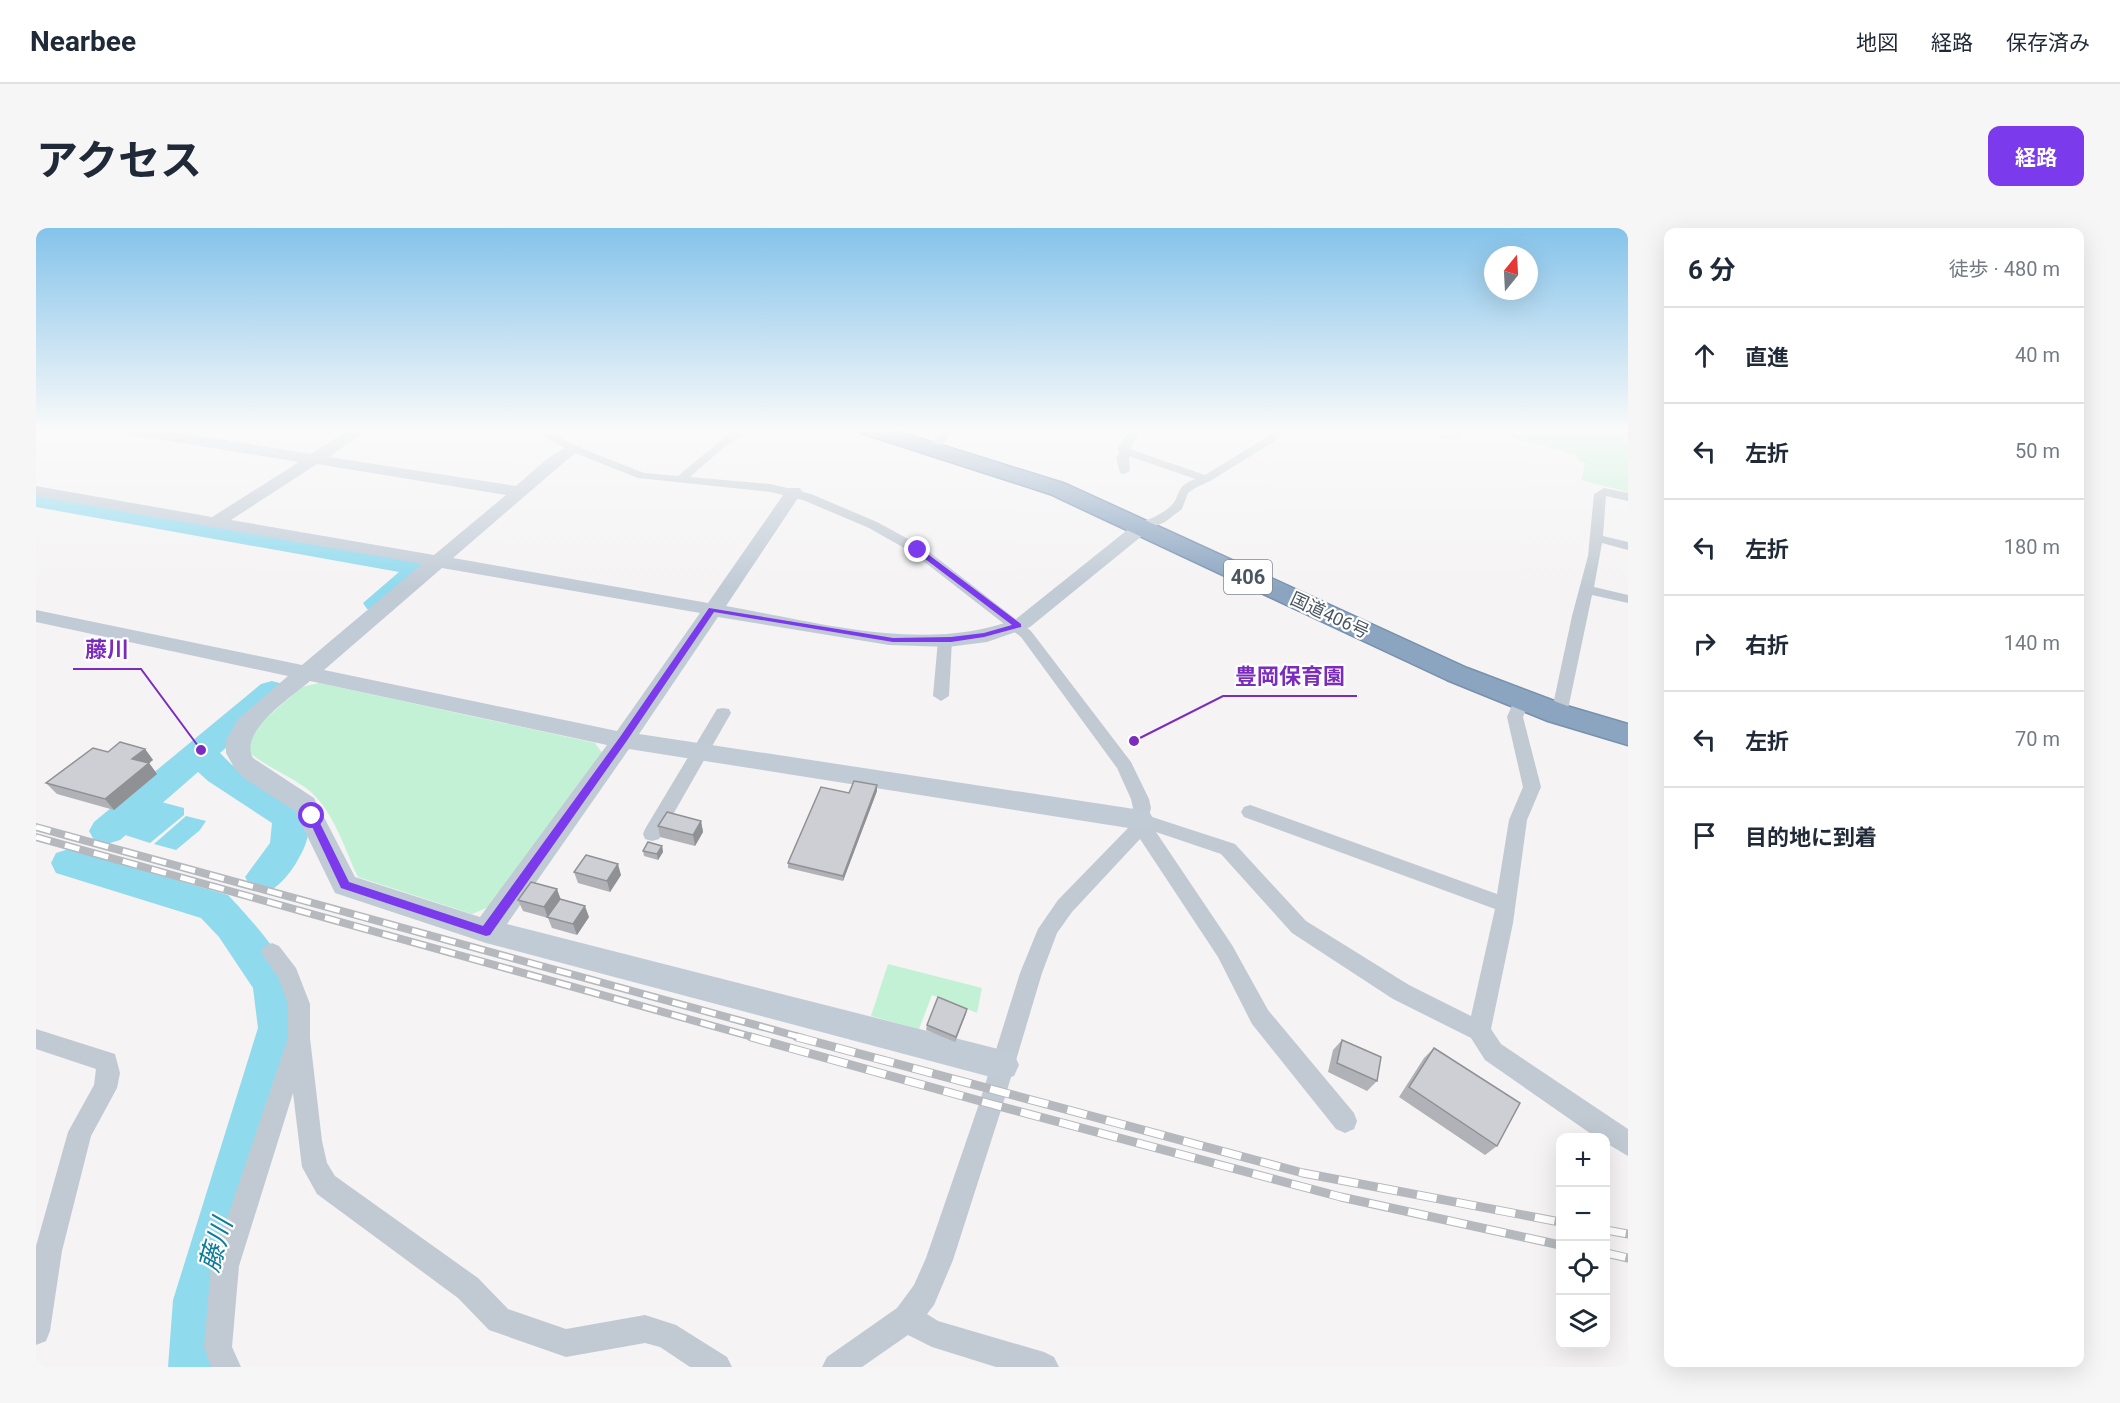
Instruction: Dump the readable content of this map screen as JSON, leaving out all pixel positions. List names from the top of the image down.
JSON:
{
  "streets": {
    "highway": ["406", "国道406号"]
  },
  "water": ["藤川"],
  "places": ["豊岡保育園", "藤川"],
  "north": "top",
  "page": {
    "header": "Nearbee",
    "nav": ["地図", "経路", "保存済み"],
    "title": "アクセス",
    "buttons": "経路",
    "heading": ["6 分", "徒歩 · 480 m"],
    "list": [
      ["直進", "40 m"],
      ["左折", "50 m"],
      ["左折", "180 m"],
      ["右折", "140 m"],
      ["左折", "70 m"],
      "目的地に到着"
    ],
    "map_buttons": ["+", "−"]
  }
}
